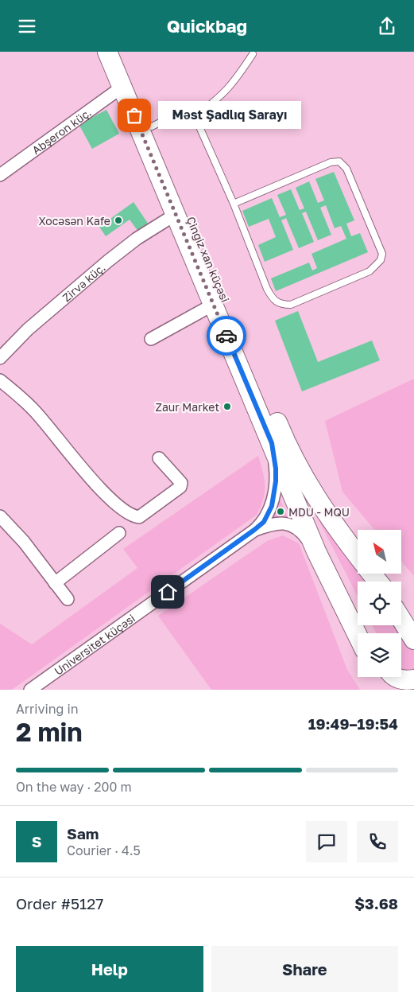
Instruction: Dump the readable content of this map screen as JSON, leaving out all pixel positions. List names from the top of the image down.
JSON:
{
  "streets": {
    "main road": ["Çingiz xan küçəsi"],
    "street": ["Abşeron küç.", "Zirvə küç.", "Universitet küçəsi"]
  },
  "crossings": [
    ["Abşeron küç.", "Çingiz xan küçəsi"],
    ["Çingiz xan küçəsi", "Zirvə küç."]
  ],
  "places": [
    "Məst Şadlıq Sarayı",
    "Xocəsən Kafe",
    "Zaur Market",
    "MDU - MQU"
  ],
  "north": "top left",
  "page": {
    "header": "Quickbag",
    "bubble": "Məst Şadlıq Sarayı",
    "heading": ["2 min", "Arriving in", "19:49–19:54"],
    "panel": [
      "Sam",
      "Courier · 4.5",
      "Order #5127",
      "$3.68"
    ],
    "bar": "On the way · 200 m",
    "round": "S",
    "buttons": ["Help", "Share"]
  }
}
